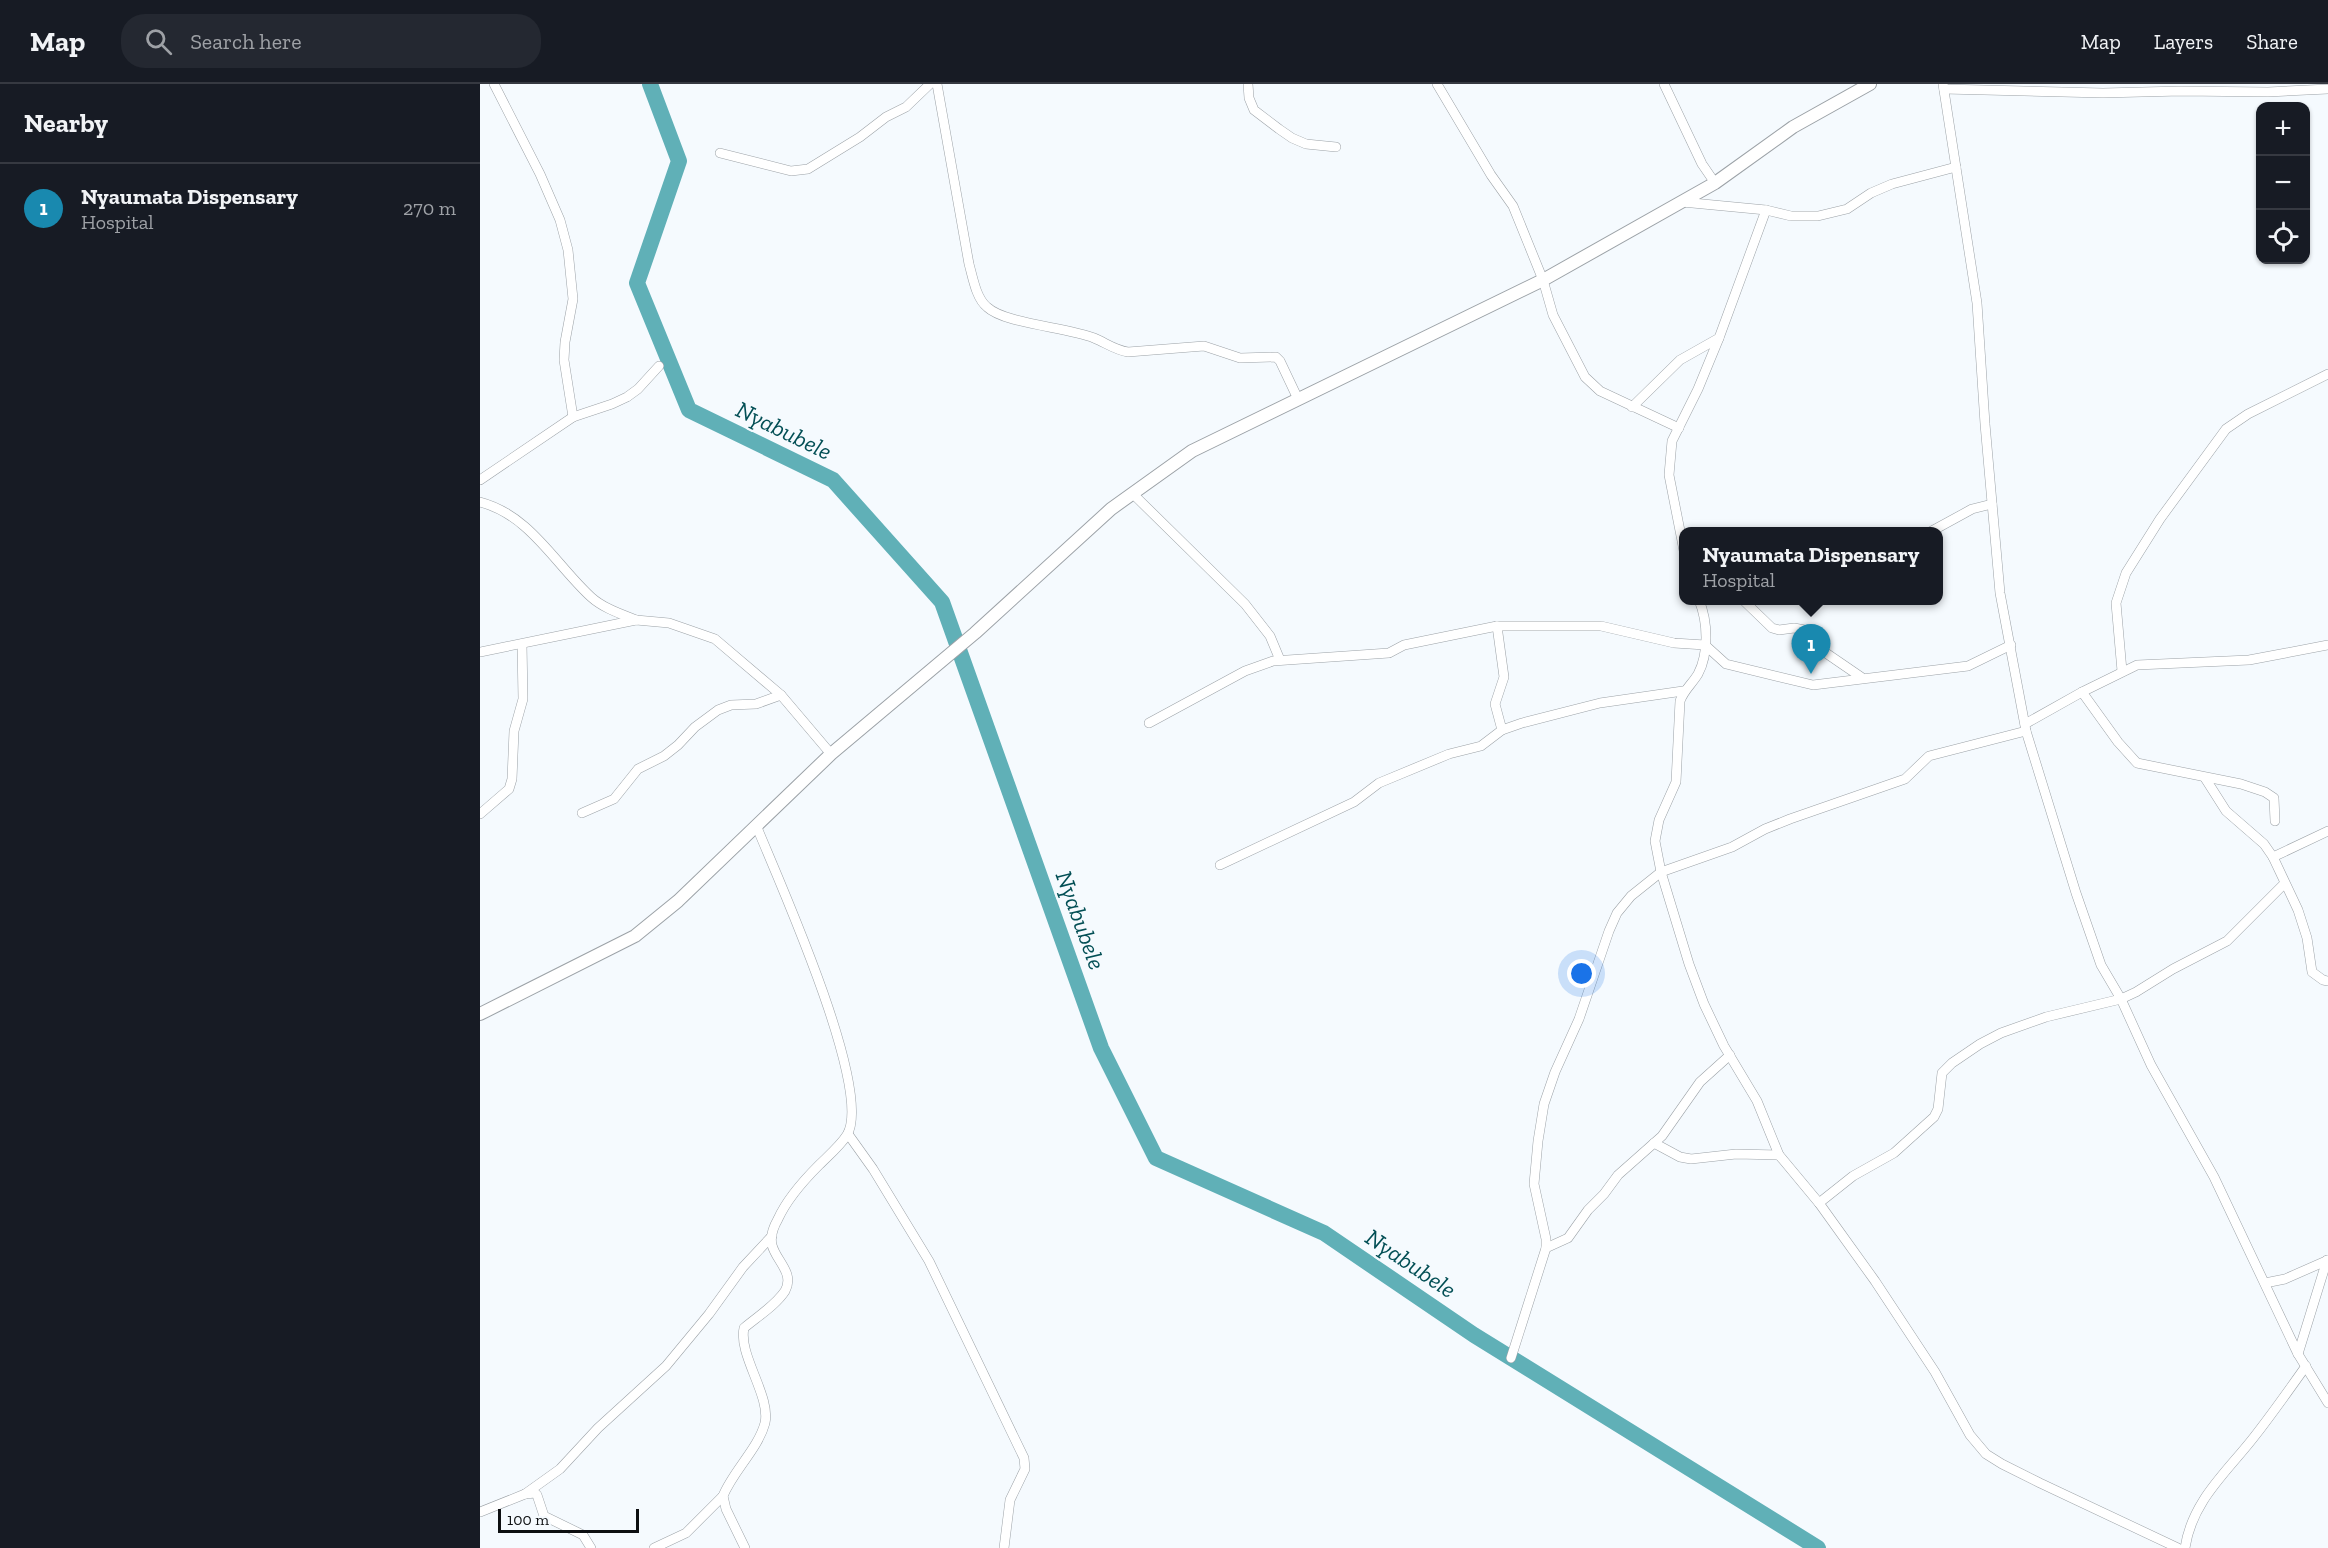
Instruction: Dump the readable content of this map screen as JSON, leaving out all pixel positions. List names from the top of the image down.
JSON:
{
  "water": ["Nyabubele"],
  "scale_bar": "100 m",
  "page": {
    "header": "Map",
    "search": "Search here",
    "nav": ["Map", "Layers", "Share"],
    "heading": "Nearby",
    "map_buttons": ["+", "−"],
    "list": [
      {
        "mark": "1",
        "name": "Nyaumata Dispensary",
        "note": "Hospital",
        "value": "270 m"
      }
    ],
    "popup": ["Nyaumata Dispensary", "Hospital"],
    "pins": "1",
    "scale": "100 m"
  }
}
